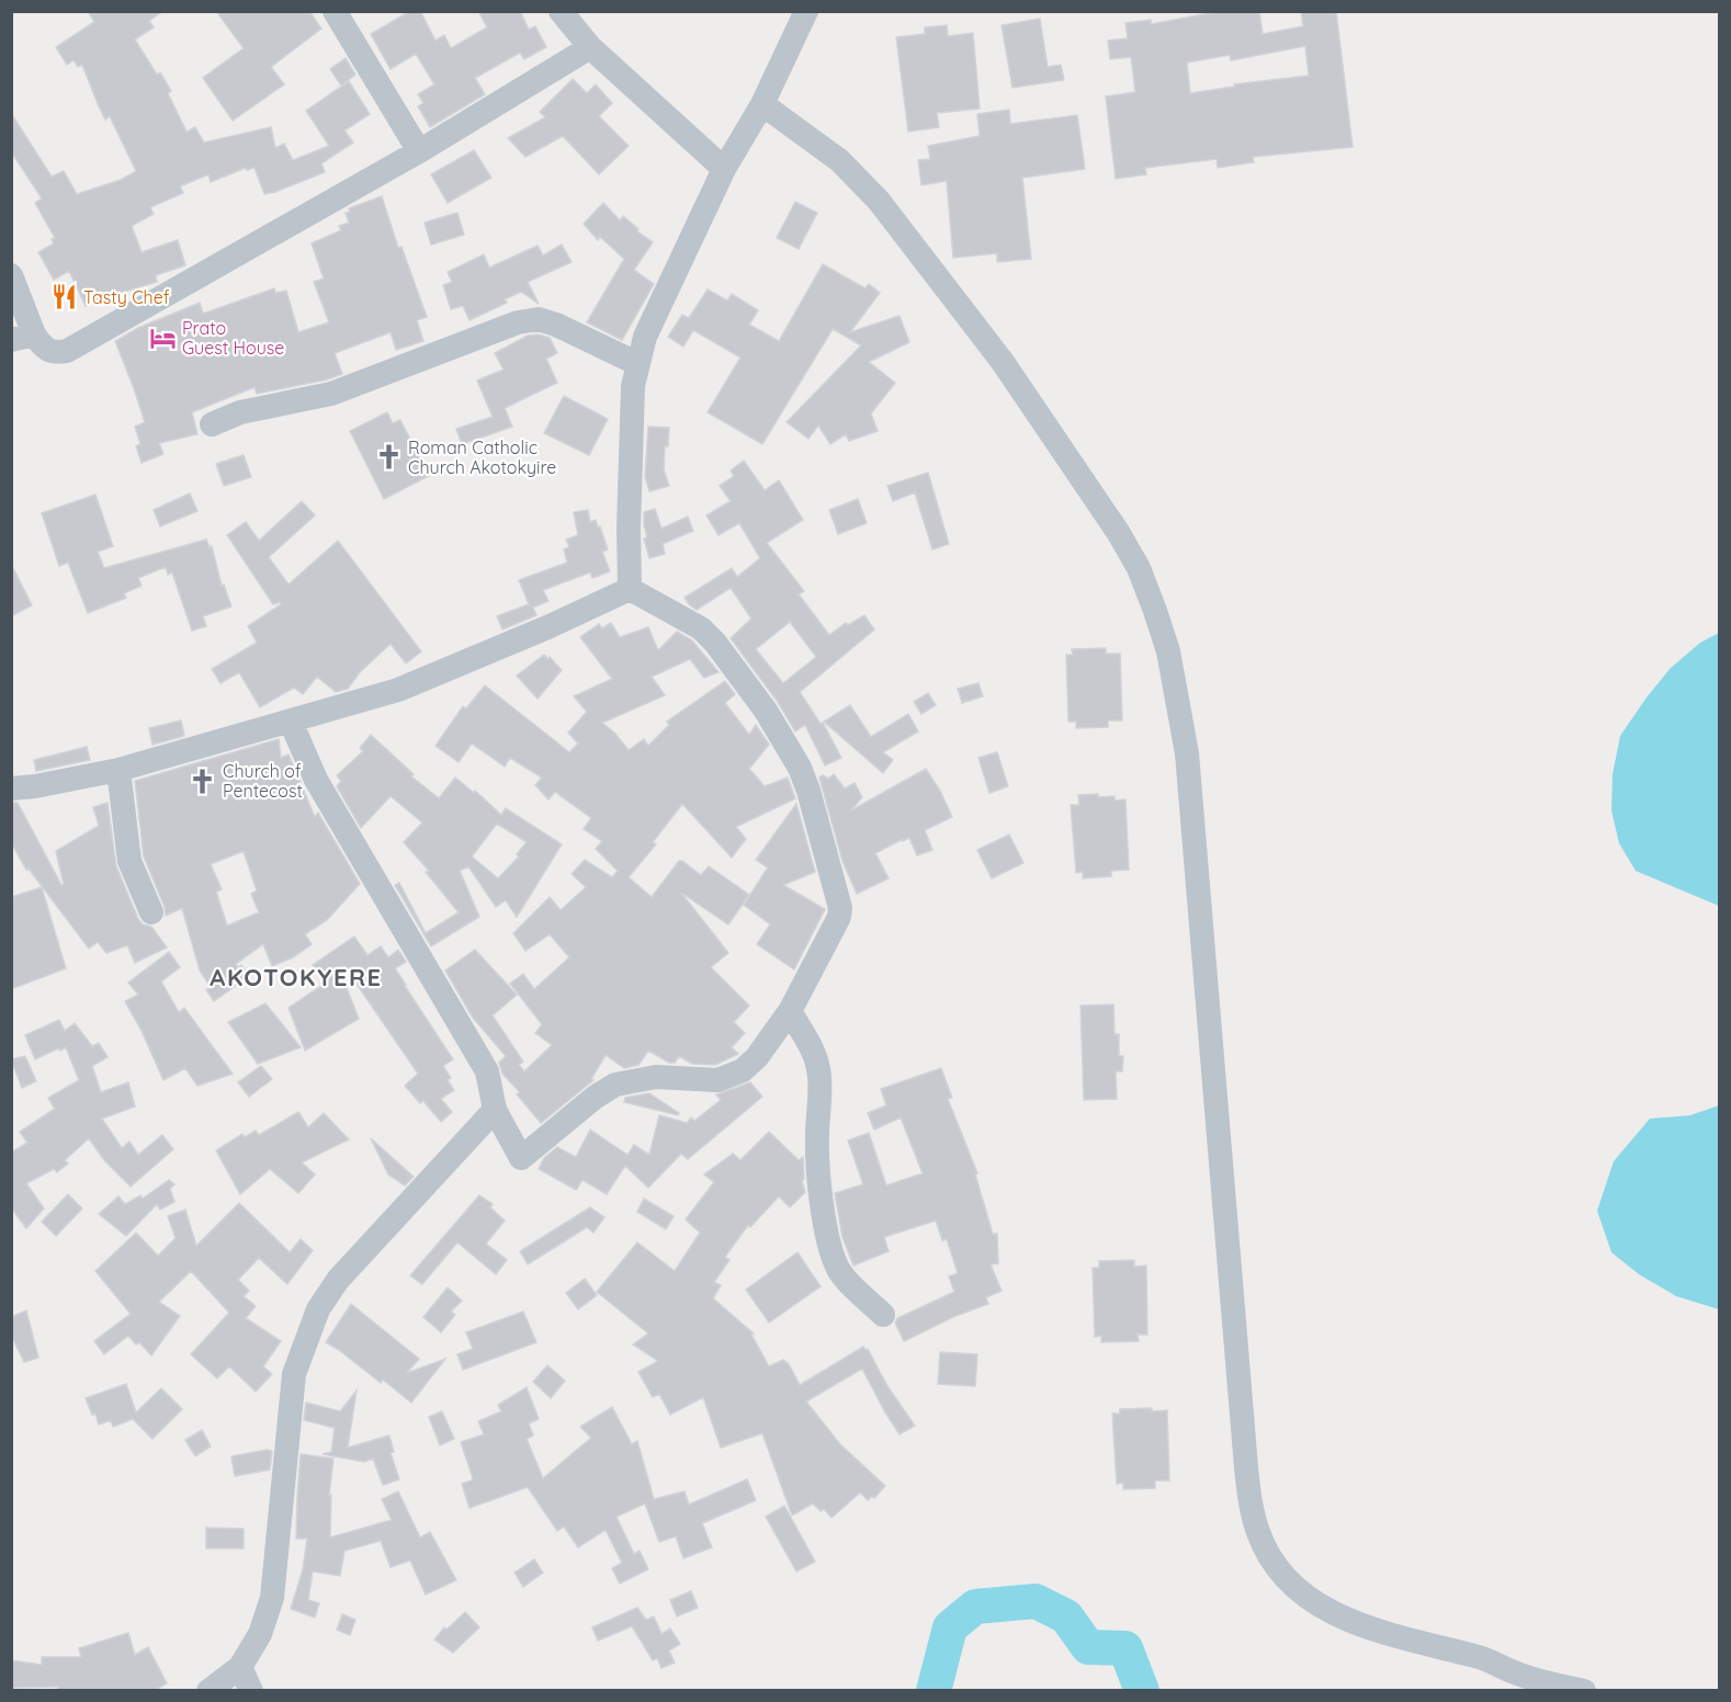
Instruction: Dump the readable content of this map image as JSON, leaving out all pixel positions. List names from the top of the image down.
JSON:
{
  "districts": ["AKOTOKYERE"],
  "places": {
    "restaurant": ["Tasty Chef"],
    "hotel": ["Prato Guest House"],
    "church": ["Roman Catholic Church Akotokyire", "Church of Pentecost"]
  }
}
